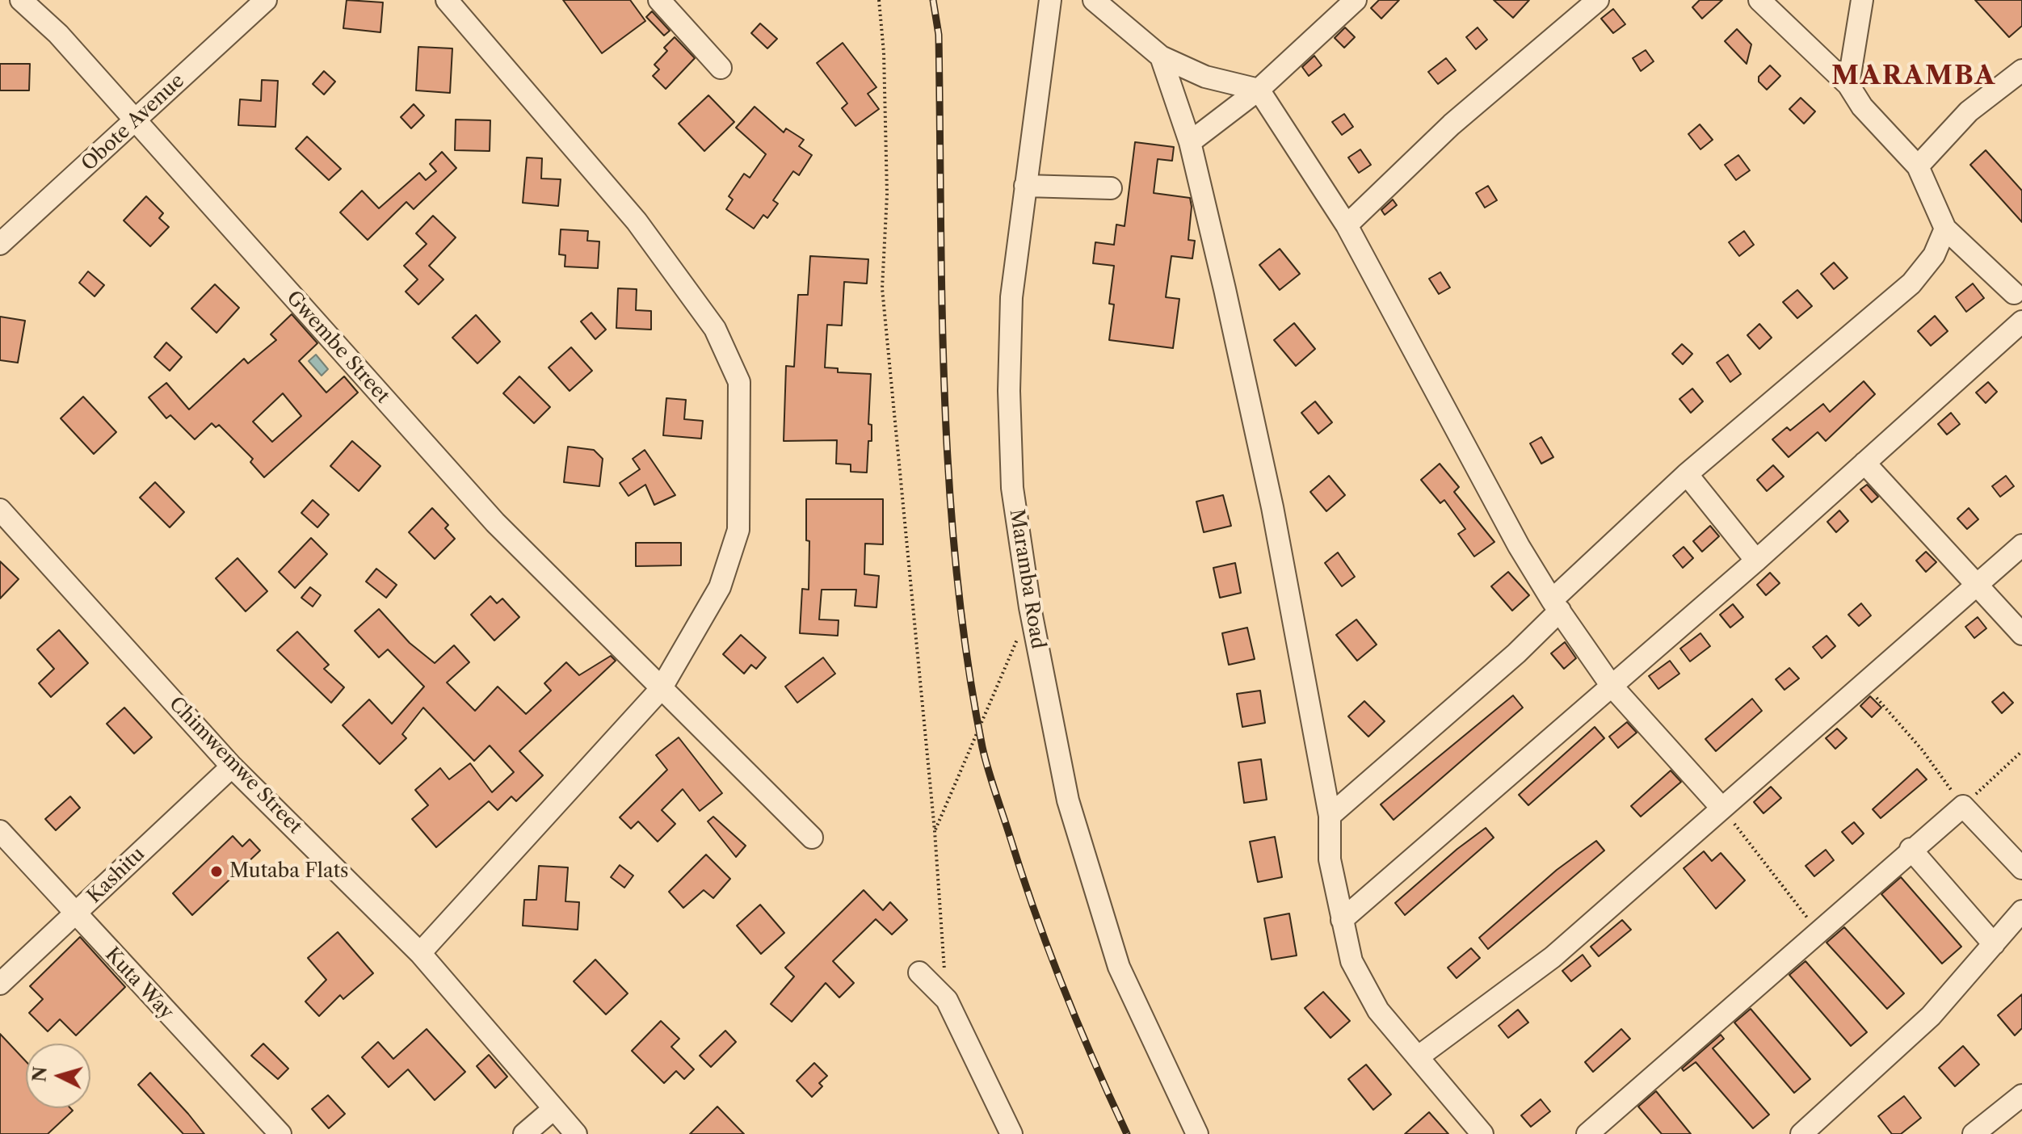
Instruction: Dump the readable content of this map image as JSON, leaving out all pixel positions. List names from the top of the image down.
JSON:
{
  "streets": {
    "street": [
      "Obote Avenue",
      "Gwembe Street",
      "Maramba Road",
      "Chimwemwe Street",
      "Kashitu",
      "Kuta Way"
    ]
  },
  "crossings": [
    ["Obote Avenue", "Gwembe Street"],
    ["Chimwemwe Street", "Kashitu"],
    ["Kashitu", "Kuta Way"]
  ],
  "districts": ["MARAMBA"],
  "places": ["Mutaba Flats"],
  "north": "left"
}
